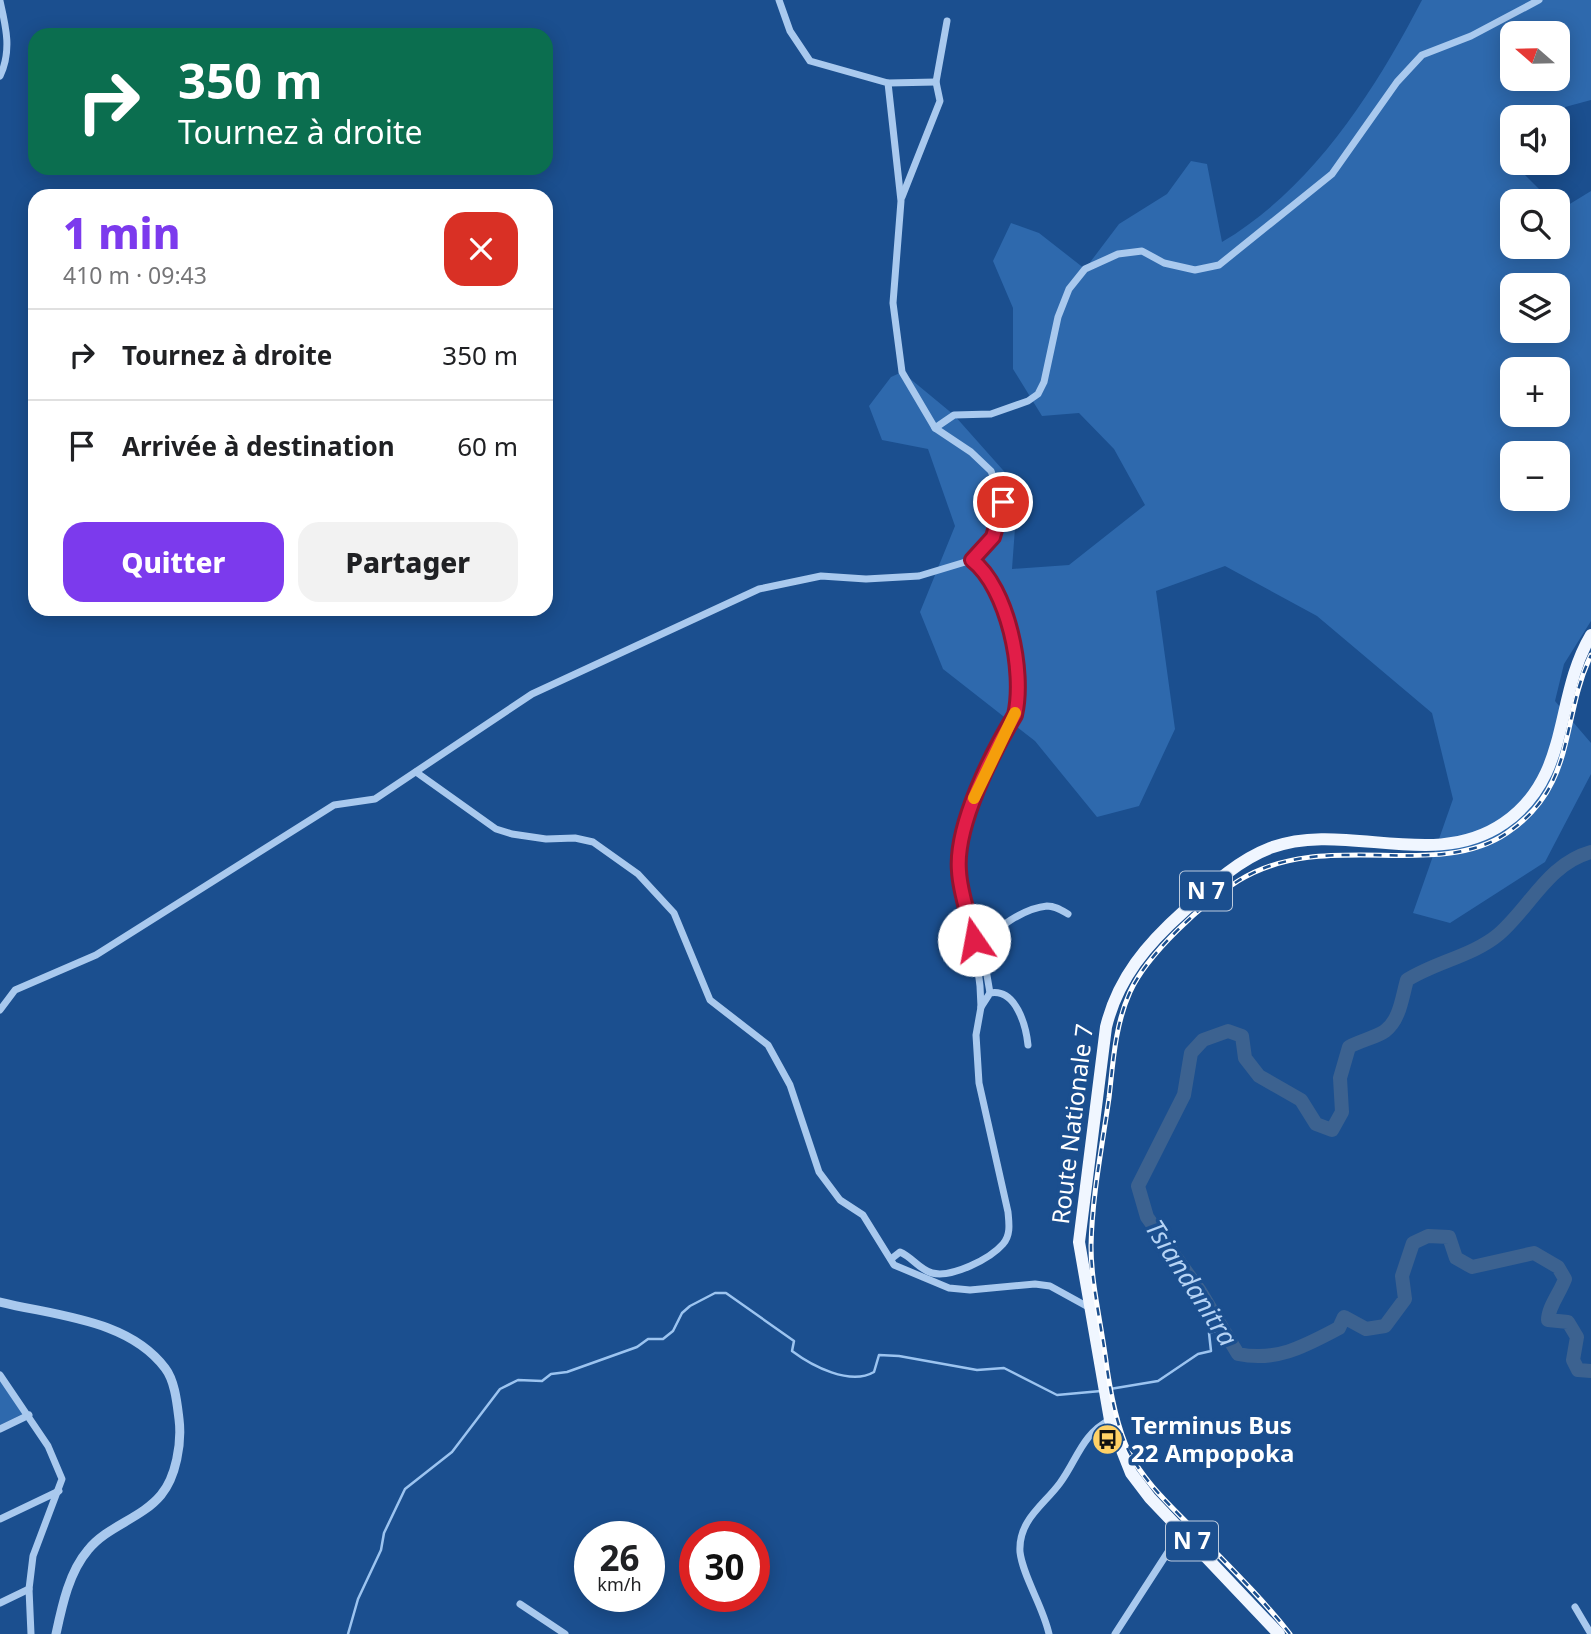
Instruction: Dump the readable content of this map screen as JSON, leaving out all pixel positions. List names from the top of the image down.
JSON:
{
  "streets": {
    "main road": ["N 7", "Route Nationale 7"]
  },
  "crossings": [
    ["N 7", "Route Nationale 7"]
  ],
  "water": ["Tsiandanitra"],
  "places": {
    "bus stop": ["Terminus Bus 22 Ampopoka"]
  },
  "north": "left",
  "page": {
    "map_buttons": ["+", "−"],
    "turn": ["350 m", "Tournez à droite"],
    "heading": ["1 min", "410 m · 09:43"],
    "list": [
      {
        "name": "Tournez à droite",
        "value": "350 m"
      },
      {
        "name": "Arrivée à destination",
        "value": "60 m"
      }
    ],
    "buttons": ["Quitter", "Partager"],
    "speed": "26 km/h",
    "limit": "30"
  }
}
